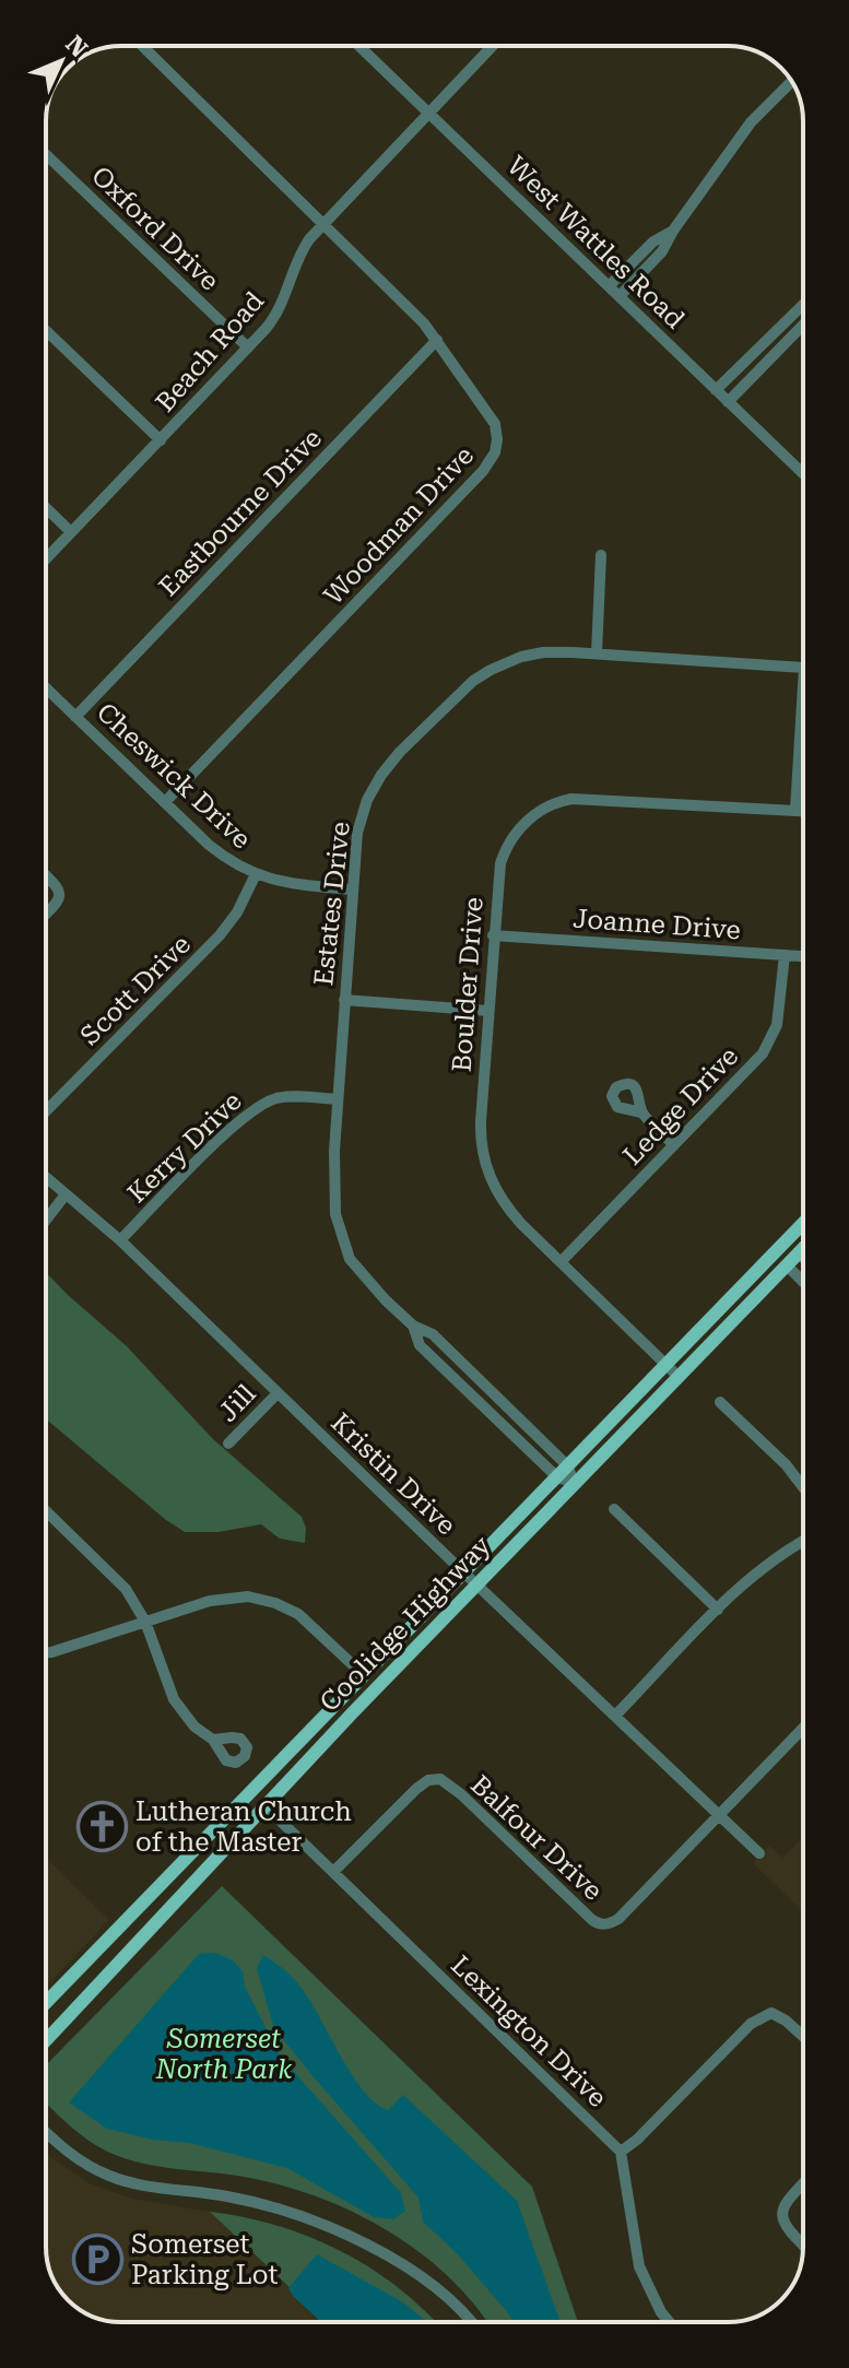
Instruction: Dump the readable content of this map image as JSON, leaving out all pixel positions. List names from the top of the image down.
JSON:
{
  "streets": {
    "main road": ["Coolidge Highway"],
    "street": [
      "Oxford Drive",
      "West Wattles Road",
      "Beach Road",
      "Eastbourne Drive",
      "Woodman Drive",
      "Cheswick Drive",
      "Estates Drive",
      "Joanne Drive",
      "Boulder Drive",
      "Scott Drive",
      "Ledge Drive",
      "Kerry Drive",
      "Jill",
      "Kristin Drive",
      "Balfour Drive",
      "Lexington Drive"
    ]
  },
  "crossings": [
    ["Oxford Drive", "Beach Road"],
    ["West Wattles Road", "Beach Road"],
    ["Beach Road", "Woodman Drive"],
    ["Eastbourne Drive", "Woodman Drive"],
    ["Eastbourne Drive", "Cheswick Drive"],
    ["Woodman Drive", "Cheswick Drive"],
    ["Cheswick Drive", "Estates Drive"],
    ["Cheswick Drive", "Scott Drive"],
    ["Estates Drive", "Kerry Drive"],
    ["Estates Drive", "Coolidge Highway"],
    ["Joanne Drive", "Boulder Drive"],
    ["Joanne Drive", "Ledge Drive"],
    ["Boulder Drive", "Ledge Drive"],
    ["Boulder Drive", "Coolidge Highway"],
    ["Kerry Drive", "Kristin Drive"],
    ["Jill", "Kristin Drive"],
    ["Kristin Drive", "Coolidge Highway"],
    ["Kristin Drive", "Balfour Drive"],
    ["Coolidge Highway", "Lexington Drive"],
    ["Balfour Drive", "Lexington Drive"]
  ],
  "parks": ["Somerset North Park"],
  "places": {
    "church": ["Lutheran Church of the Master"],
    "parking": ["Somerset Parking Lot"]
  },
  "north": "top right"
}
